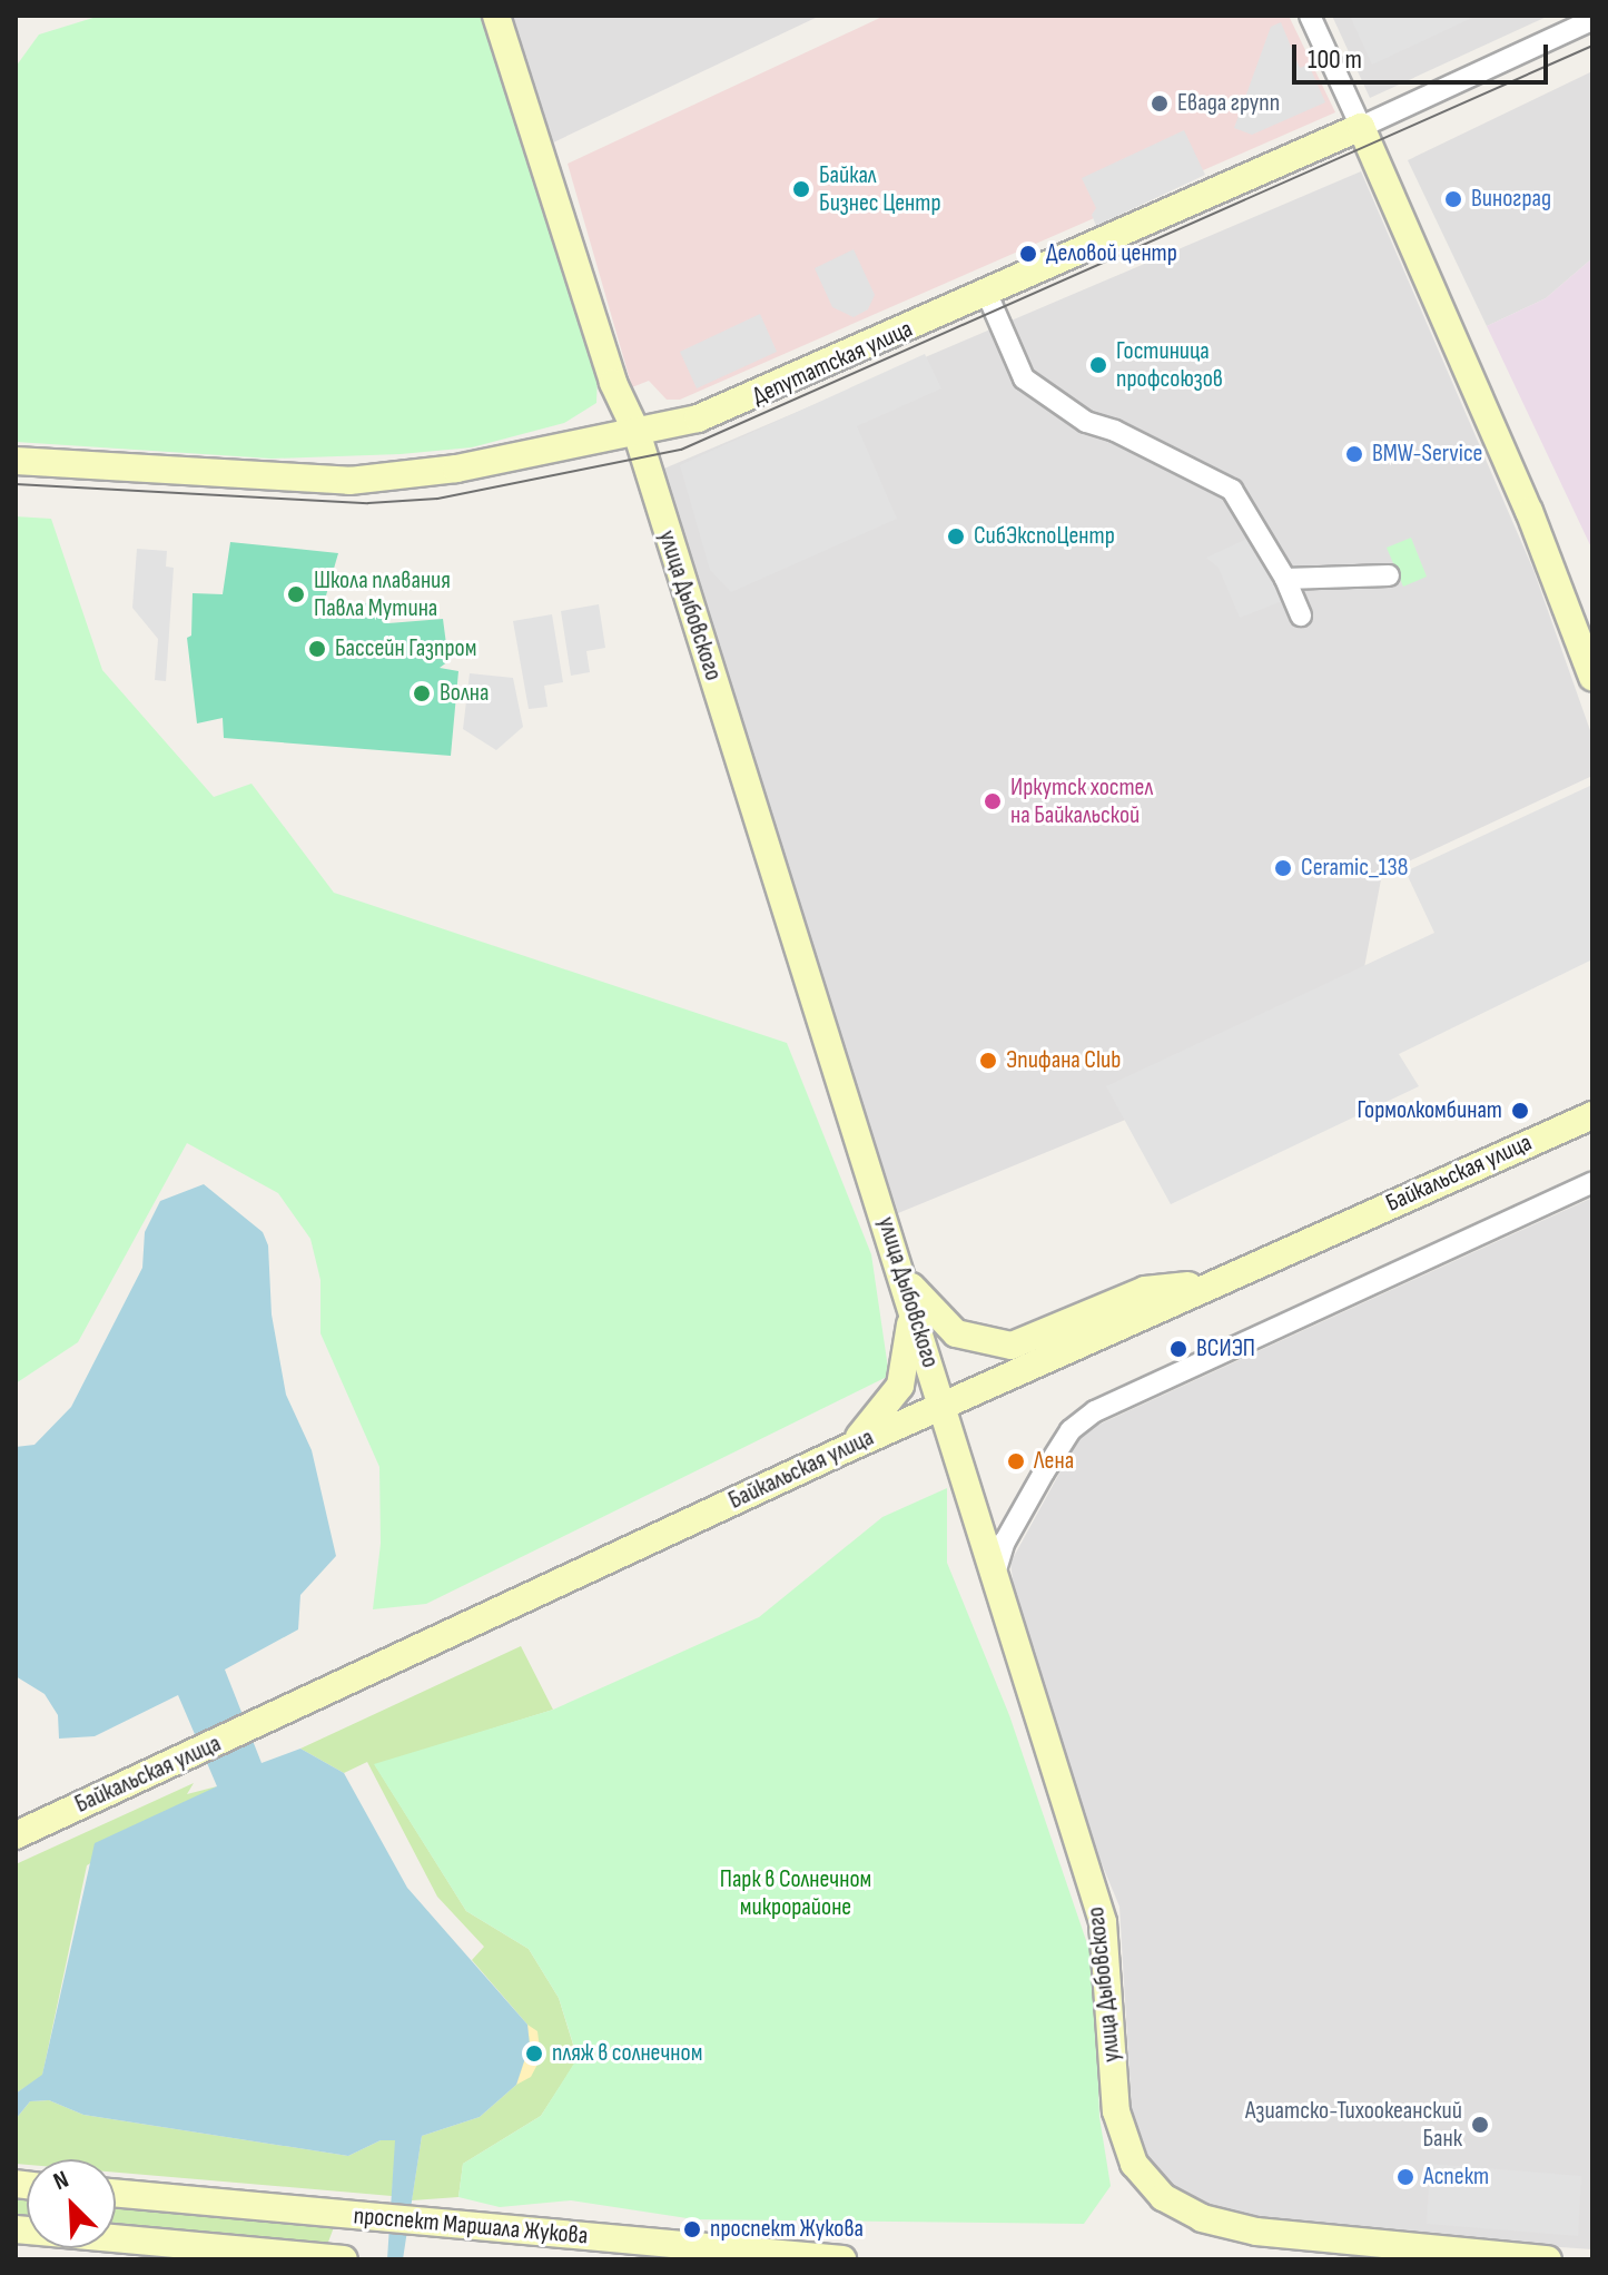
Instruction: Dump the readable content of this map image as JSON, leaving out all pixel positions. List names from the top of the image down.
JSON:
{
  "streets": {
    "main road": [
      "Депутатская улица",
      "улица Дыбовского",
      "Байкальская улица",
      "проспект Маршала Жукова"
    ]
  },
  "crossings": [
    ["Депутатская улица", "улица Дыбовского"],
    ["улица Дыбовского", "Байкальская улица"]
  ],
  "parks": ["Парк в Солнечном микрорайоне"],
  "places": [
    "Евада групп",
    "Байкал Бизнес Центр",
    "Виноград",
    "Деловой центр",
    "Гостиница профсоюзов",
    "BMW-Service",
    "СибЭкспоЦентр",
    "Школа плавания Павла Мутина",
    "Бассейн Газпром",
    "Волна",
    "Иркутск хостел на Байкальской",
    "Сeramic_138",
    "Эпифана Club",
    "Гормолкомбинат",
    "ВСИЭП",
    "Лена",
    "пляж в солнечном",
    "Азиатско-Тихоокеанский Банк",
    "Аспект",
    "проспект Жукова"
  ],
  "scale_bar": "100 m",
  "north": "top left"
}
